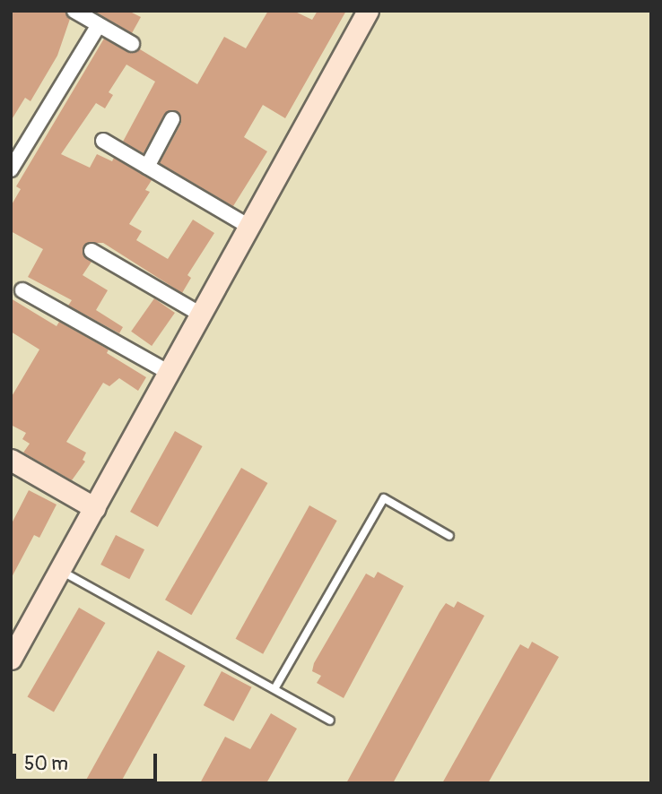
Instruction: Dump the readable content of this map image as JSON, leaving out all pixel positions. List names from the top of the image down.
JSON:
{
  "scale_bar": "50 m"
}
